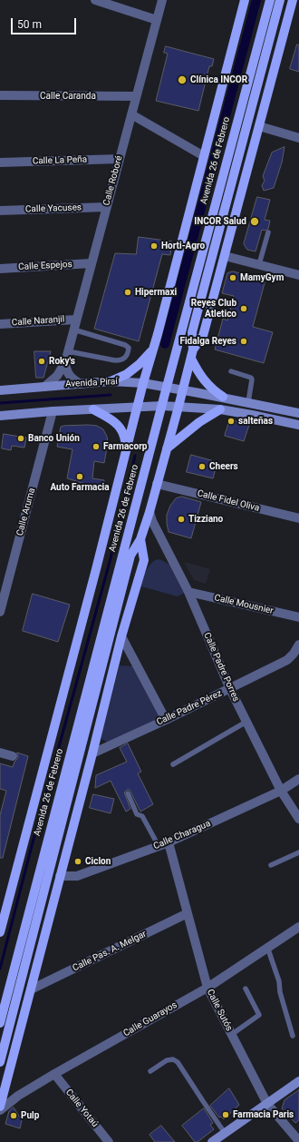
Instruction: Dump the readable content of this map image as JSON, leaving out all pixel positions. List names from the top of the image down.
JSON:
{
  "streets": {
    "main road": ["Avenida 26 de Febrero", "Avenida Piraí"],
    "street": [
      "Calle Caranda",
      "Calle La Peña",
      "Calle Roboré",
      "Calle Yacuses",
      "Calle Espejos",
      "Calle Naranjil",
      "Calle Fidel Oliva",
      "Calle Aruma",
      "Calle Mousnier",
      "Calle Padre Porres",
      "Calle Padre Pérez",
      "Calle Charagua",
      "Calle Pas. A. Melgar",
      "Calle Sutós",
      "Calle Guarayos",
      "Calle Yotaú"
    ]
  },
  "crossings": [
    ["Calle Caranda", "Calle Roboré"],
    ["Calle La Peña", "Calle Roboré"],
    ["Avenida 26 de Febrero", "Avenida Piraí"],
    ["Avenida 26 de Febrero", "Calle Fidel Oliva"],
    ["Avenida 26 de Febrero", "Calle Padre Porres"],
    ["Avenida 26 de Febrero", "Calle Padre Pérez"],
    ["Avenida 26 de Febrero", "Calle Charagua"],
    ["Avenida 26 de Febrero", "Calle Pas. A. Melgar"],
    ["Calle Roboré", "Calle Yacuses"],
    ["Calle Roboré", "Calle Espejos"],
    ["Calle Roboré", "Calle Naranjil"],
    ["Calle Roboré", "Avenida Piraí"],
    ["Calle Mousnier", "Calle Padre Porres"],
    ["Calle Padre Porres", "Calle Padre Pérez"],
    ["Calle Padre Porres", "Calle Charagua"],
    ["Calle Charagua", "Calle Sutós"],
    ["Calle Pas. A. Melgar", "Calle Sutós"],
    ["Calle Sutós", "Calle Guarayos"],
    ["Calle Guarayos", "Calle Yotaú"]
  ],
  "places": [
    "Clínica INCOR",
    "INCOR Salud",
    "Horti-Agro",
    "MamyGym",
    "Hipermaxi",
    "Reyes Club Atletico",
    "Fidalga Reyes",
    "Roky's",
    "salteñas",
    "Banco Unión",
    "Farmacorp",
    "Cheers",
    "Auto Farmacia",
    "Tizziano",
    "Ciclon",
    "Farmacia Paris",
    "Pulp"
  ],
  "scale_bar": "50 m"
}
